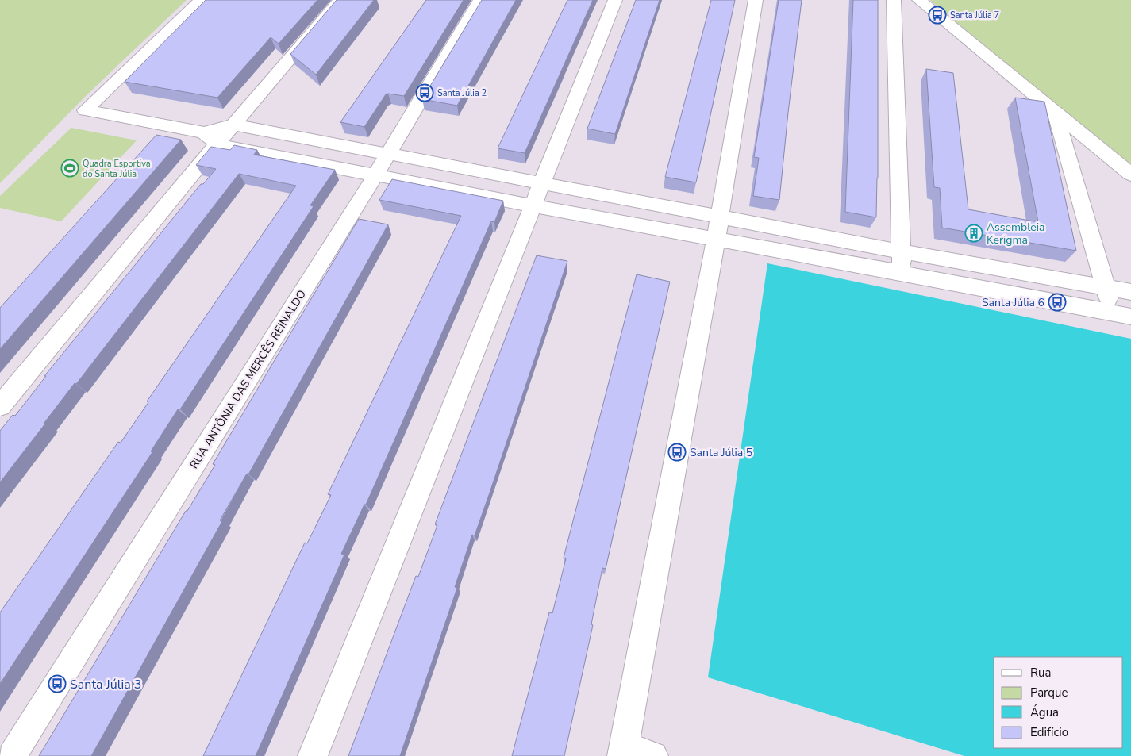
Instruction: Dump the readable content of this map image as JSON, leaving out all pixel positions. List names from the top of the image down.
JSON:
{
  "streets": {
    "street": ["RUA ANTÔNIA DAS MERCÊS REINALDO"]
  },
  "places": {
    "bus stop": [
      "Santa Júlia 7",
      "Santa Júlia 2",
      "Santa Júlia 6",
      "Santa Júlia 5",
      "Santa Júlia 3"
    ],
    "sports": ["Quadra Esportiva do Santa Júlia"],
    "building": ["Assembleia Kerigma"]
  },
  "legend": [
    "Rua",
    "Parque",
    "Água",
    "Edifício"
  ]
}
